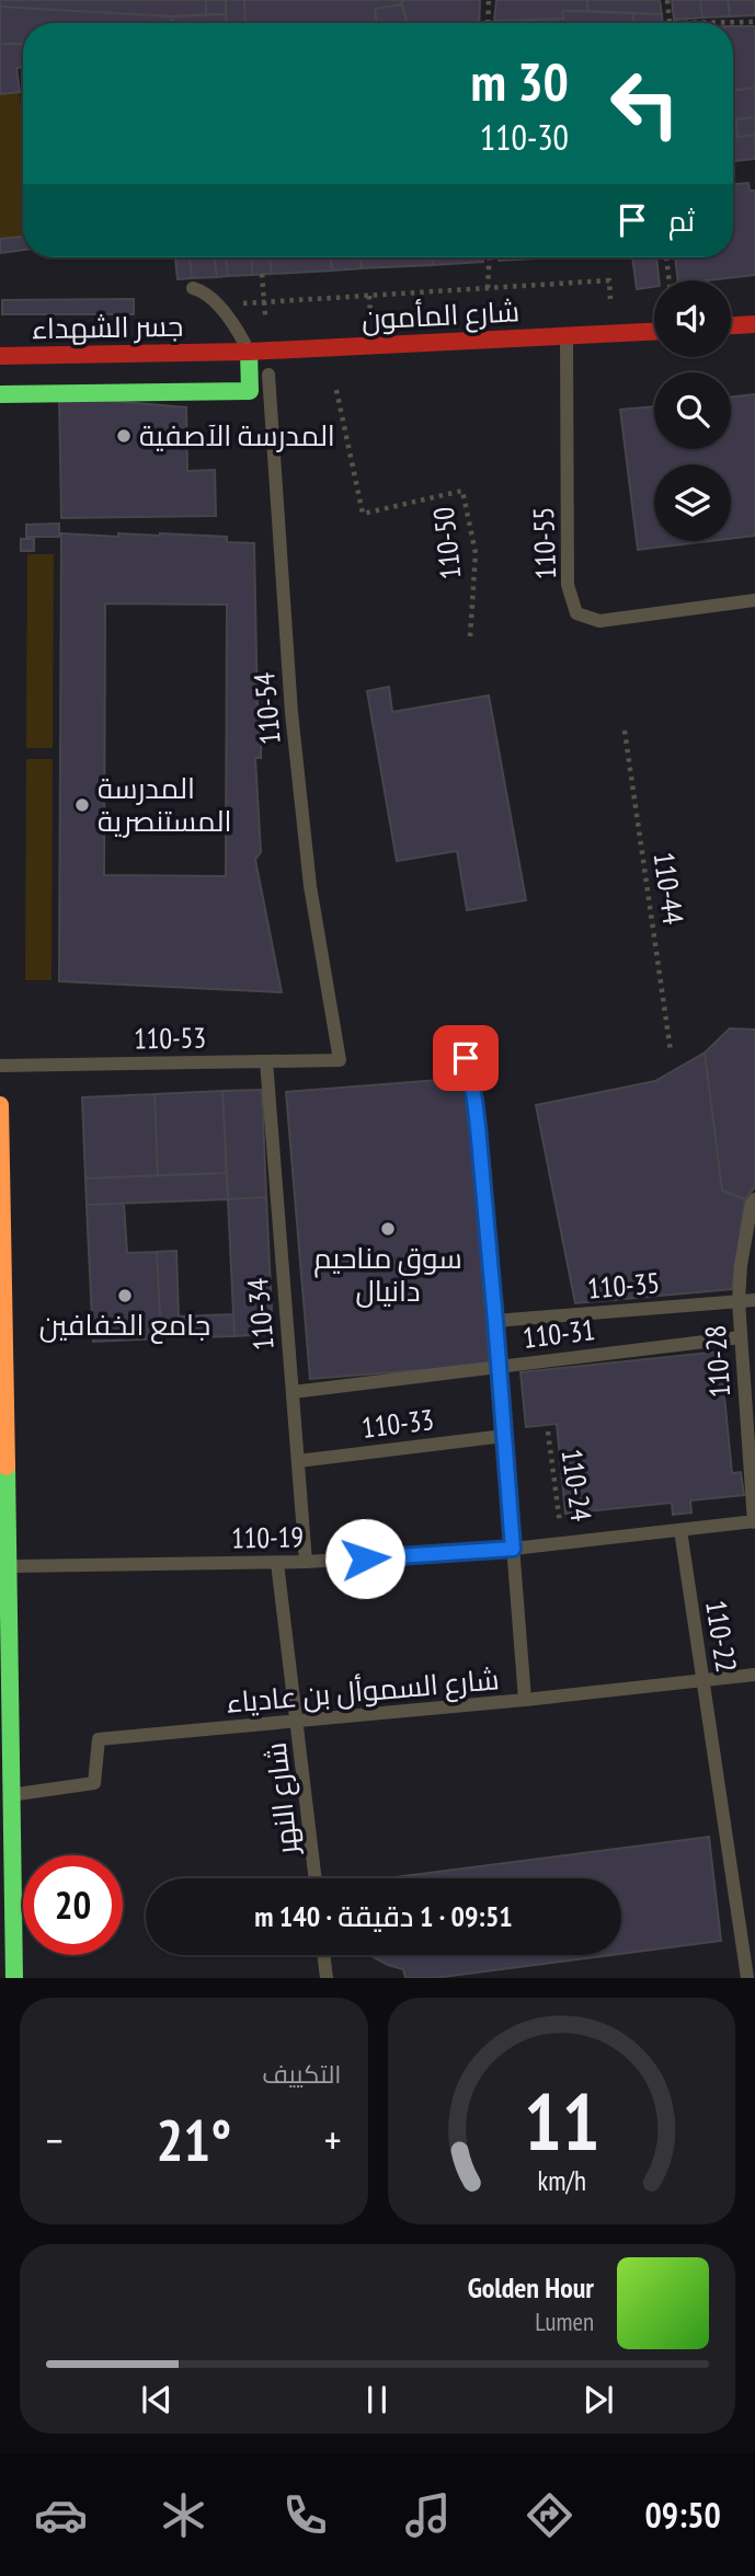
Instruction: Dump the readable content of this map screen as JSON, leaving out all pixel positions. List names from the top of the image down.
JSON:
{
  "streets": {
    "street": ["شارع المأمون", "جسر الشهداء"],
    "lane": [
      "110-55",
      "110-54",
      "110-53",
      "110-35",
      "110-34",
      "110-31",
      "110-28",
      "110-33",
      "110-19",
      "110-22",
      "شارع السموأل بن عادياء",
      "شارع النهر"
    ],
    "path": ["110-50", "110-44", "110-24"]
  },
  "crossings": [
    ["شارع المأمون", "جسر الشهداء"],
    ["شارع المأمون", "110-55"],
    ["شارع المأمون", "110-54"],
    ["110-54", "110-53"],
    ["110-53", "110-34"],
    ["110-35", "110-28"],
    ["110-34", "110-31"],
    ["110-34", "110-33"],
    ["110-34", "110-19"],
    ["110-31", "110-28"],
    ["110-28", "110-19"],
    ["110-24", "110-19"],
    ["110-19", "110-22"],
    ["110-19", "شارع النهر"],
    ["110-22", "شارع السموأل بن عادياء"],
    ["شارع السموأل بن عادياء", "شارع النهر"]
  ],
  "places": [
    "المدرسة الآصفية",
    "المدرسة المستنصرية",
    "سوق مناحيم دانيال",
    "جامع الخفافين"
  ],
  "page": {
    "turn": ["30 m", "110-30"],
    "then": "ثم",
    "limit": "20",
    "trip": "09:51 · 1 دقيقة · 140 m",
    "tile": "التكييف",
    "heat": ["−", "21°", "+"],
    "song": ["Golden Hour", "Lumen"],
    "tabs": "09:50",
    "gauge": ["11", "km/h"]
  }
}
